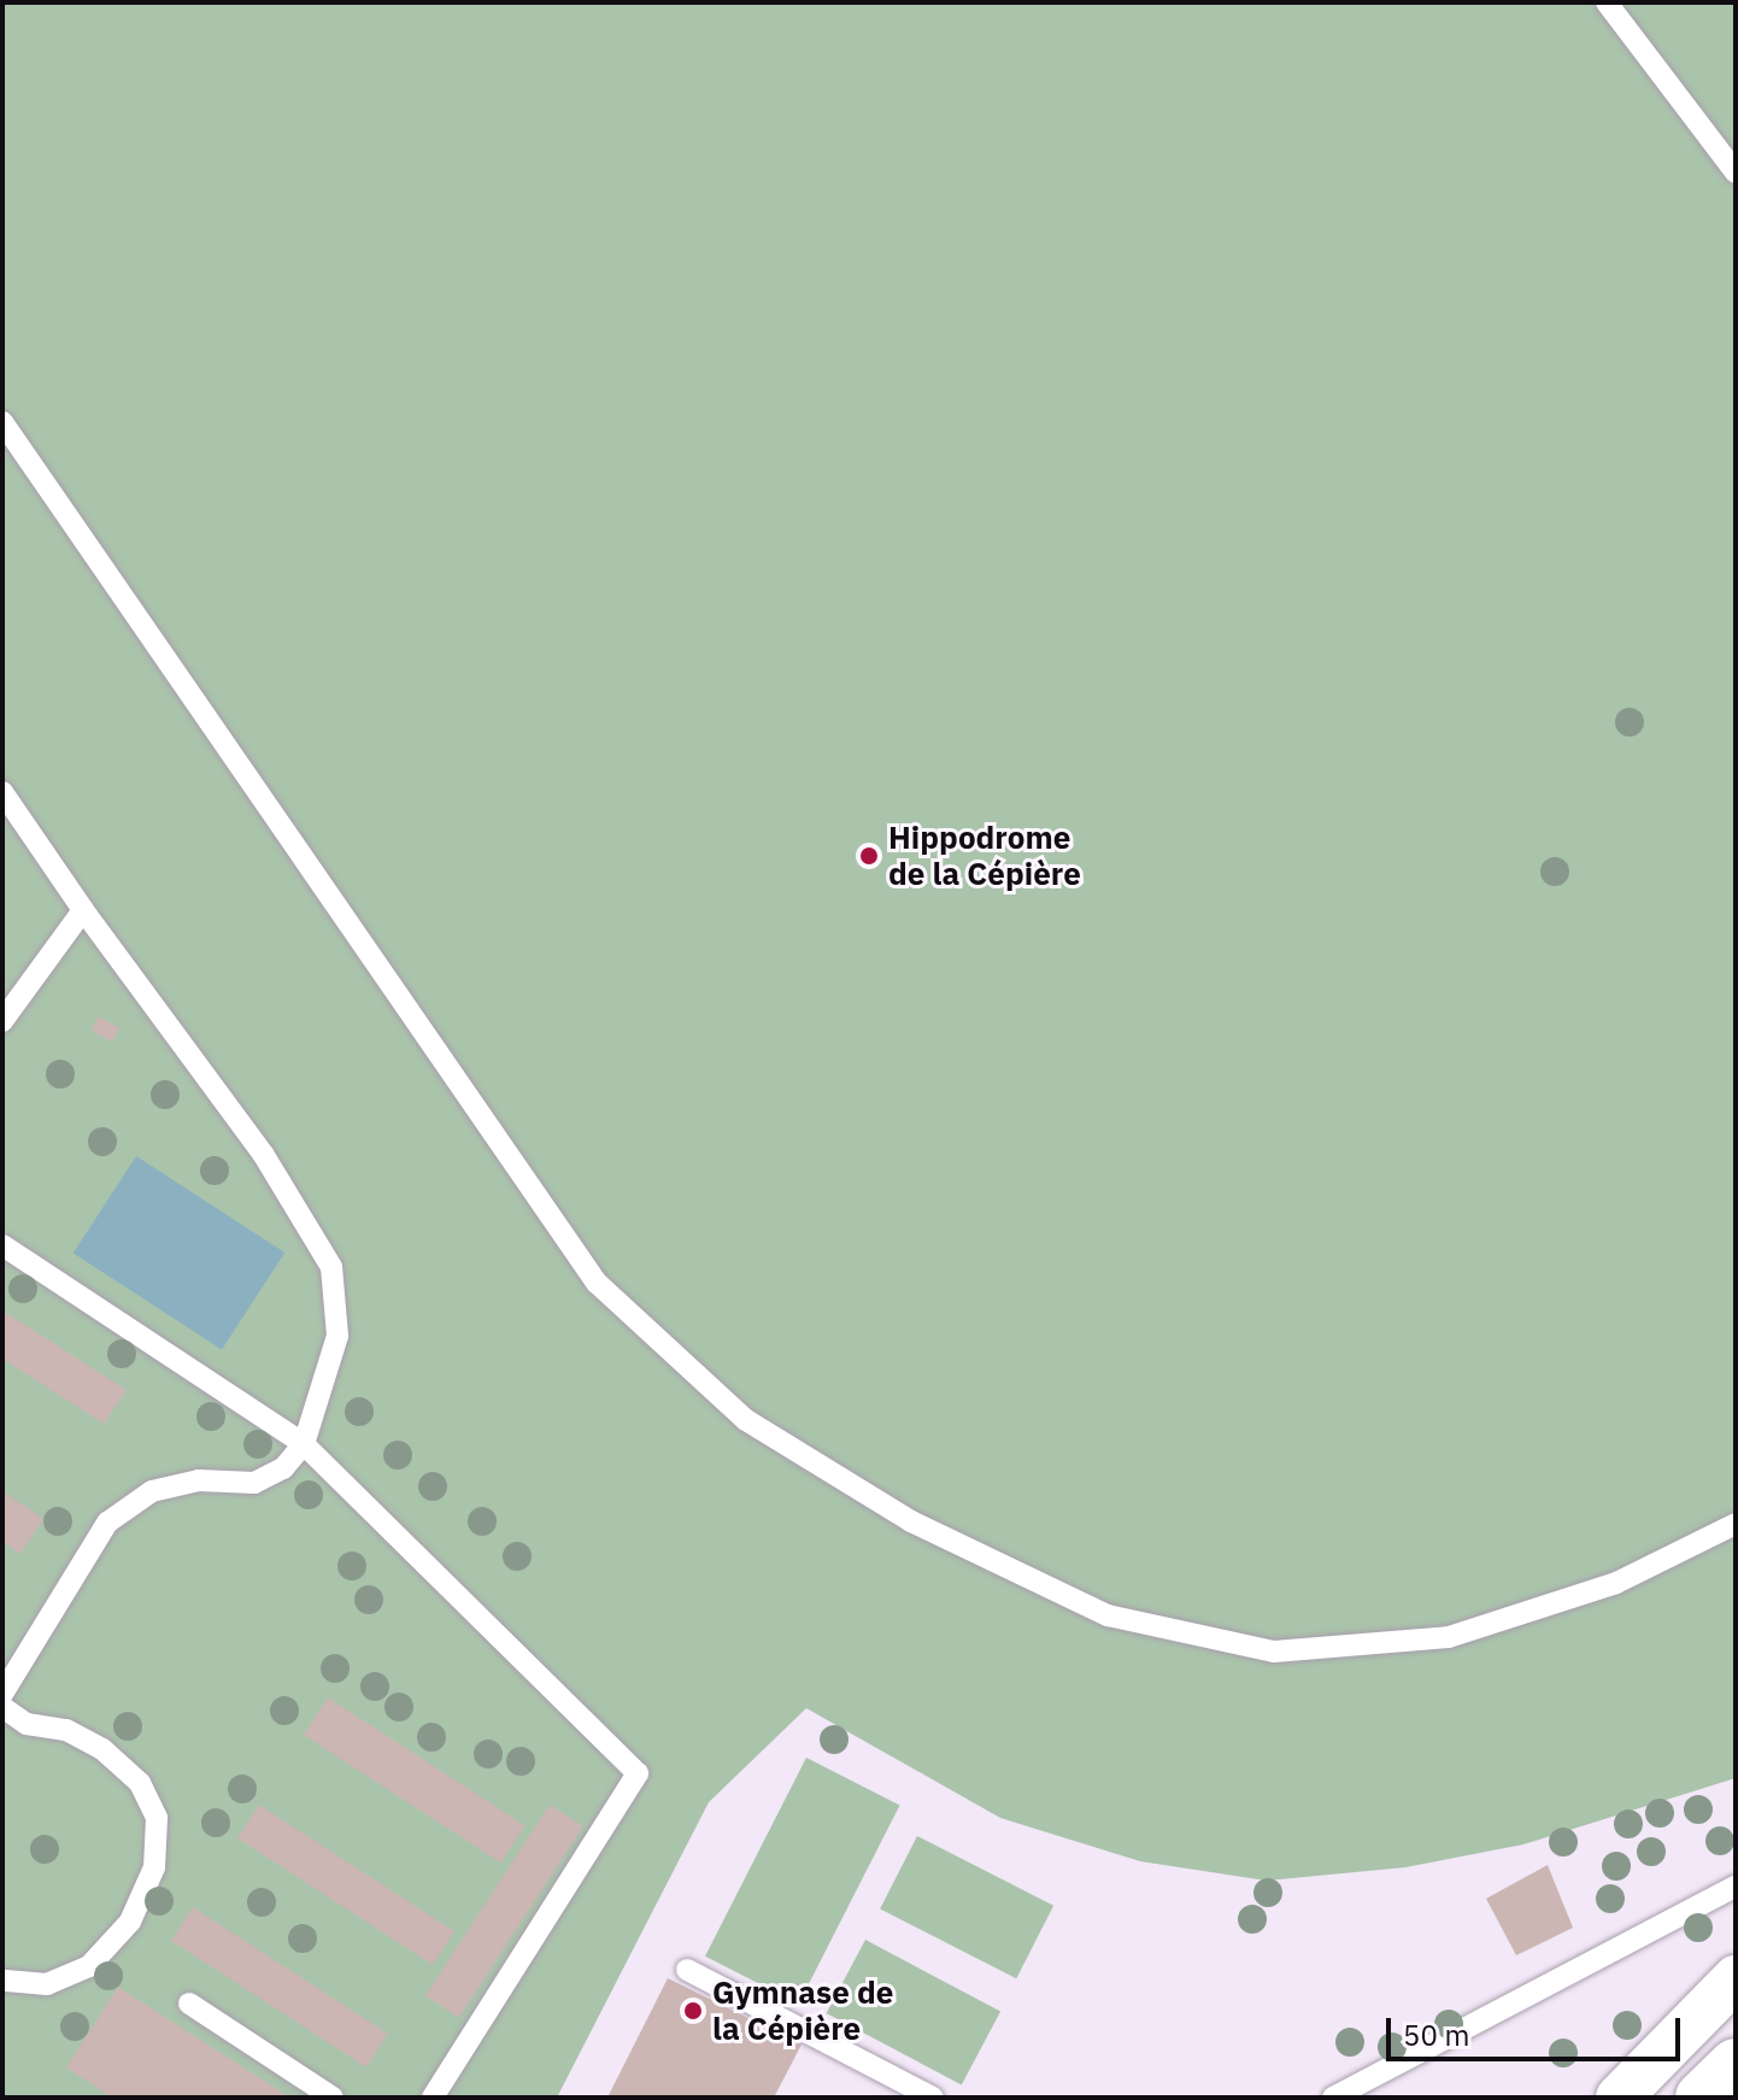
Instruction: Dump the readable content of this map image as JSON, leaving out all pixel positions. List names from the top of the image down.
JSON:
{
  "places": ["Hippodrome de la Cépière", "Gymnase de la Cépière"],
  "scale_bar": "50 m"
}
